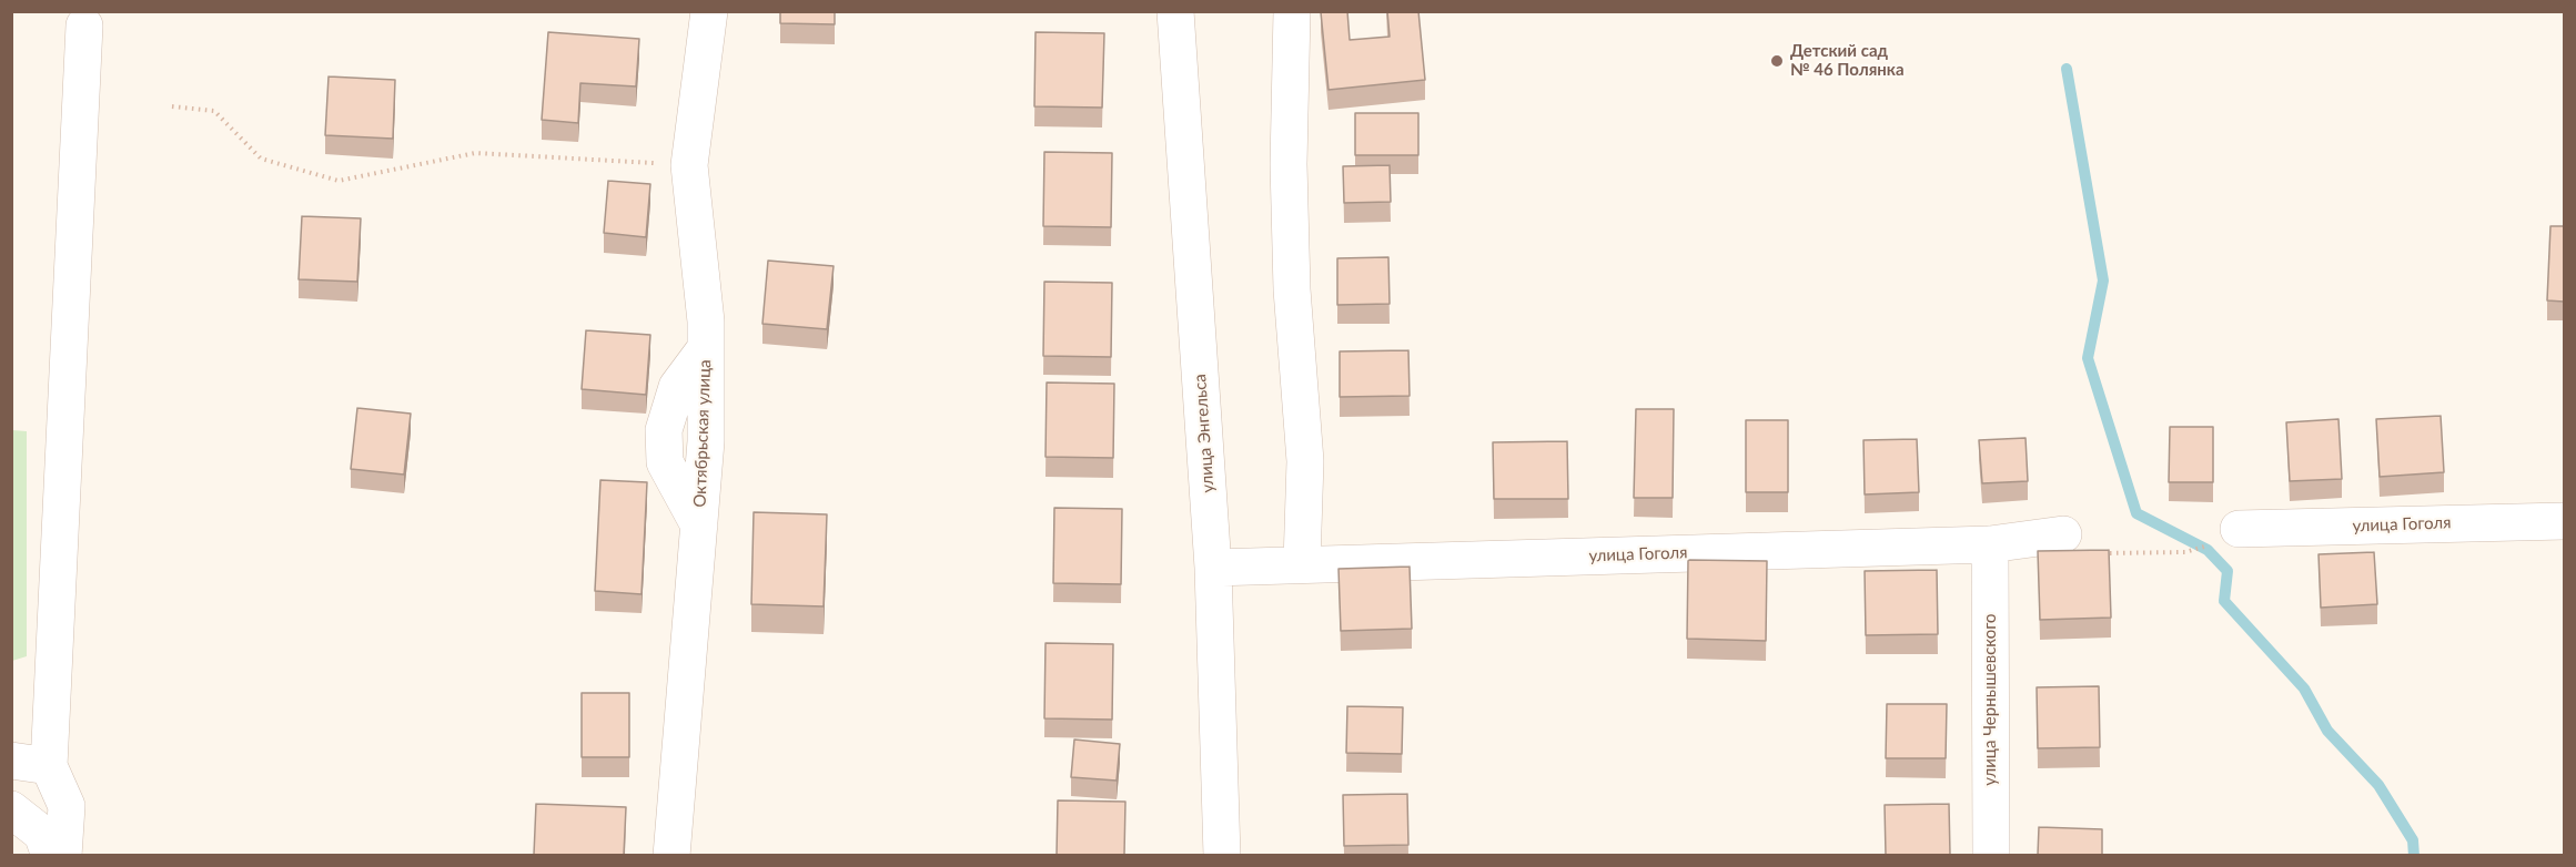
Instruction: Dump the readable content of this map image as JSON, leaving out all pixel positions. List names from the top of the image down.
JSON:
{
  "streets": {
    "street": [
      "Октябрьская улица",
      "улица Энгельса",
      "улица Гоголя",
      "улица Чернышевского"
    ]
  },
  "crossings": [
    ["улица Энгельса", "улица Гоголя"],
    ["улица Гоголя", "улица Чернышевского"]
  ],
  "places": ["Детский сад № 46 Полянка"]
}
